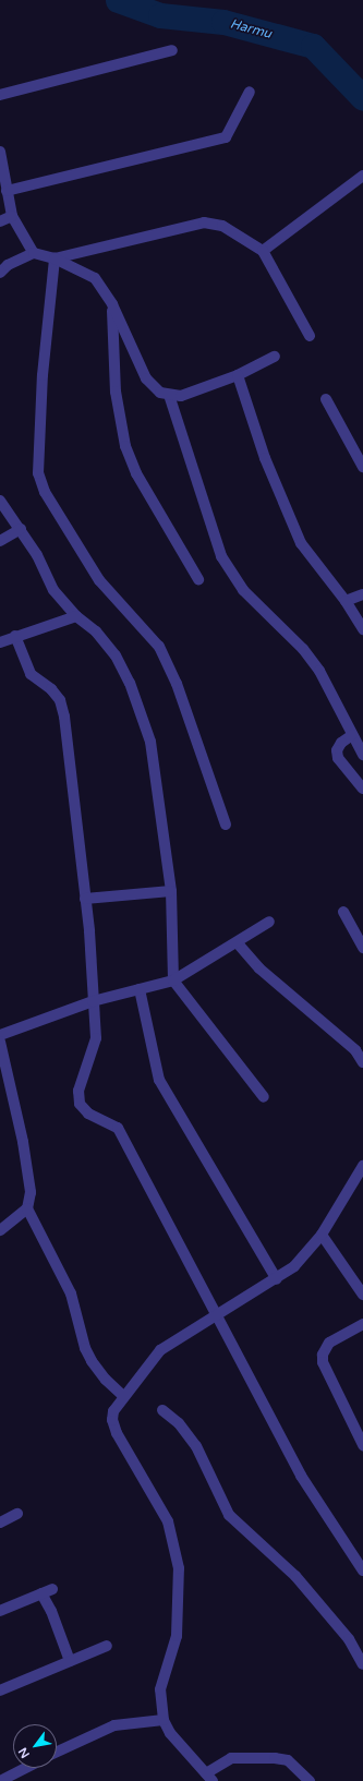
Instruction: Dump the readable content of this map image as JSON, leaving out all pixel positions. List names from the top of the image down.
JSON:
{
  "water": ["Harmu"],
  "north": "bottom left"
}
